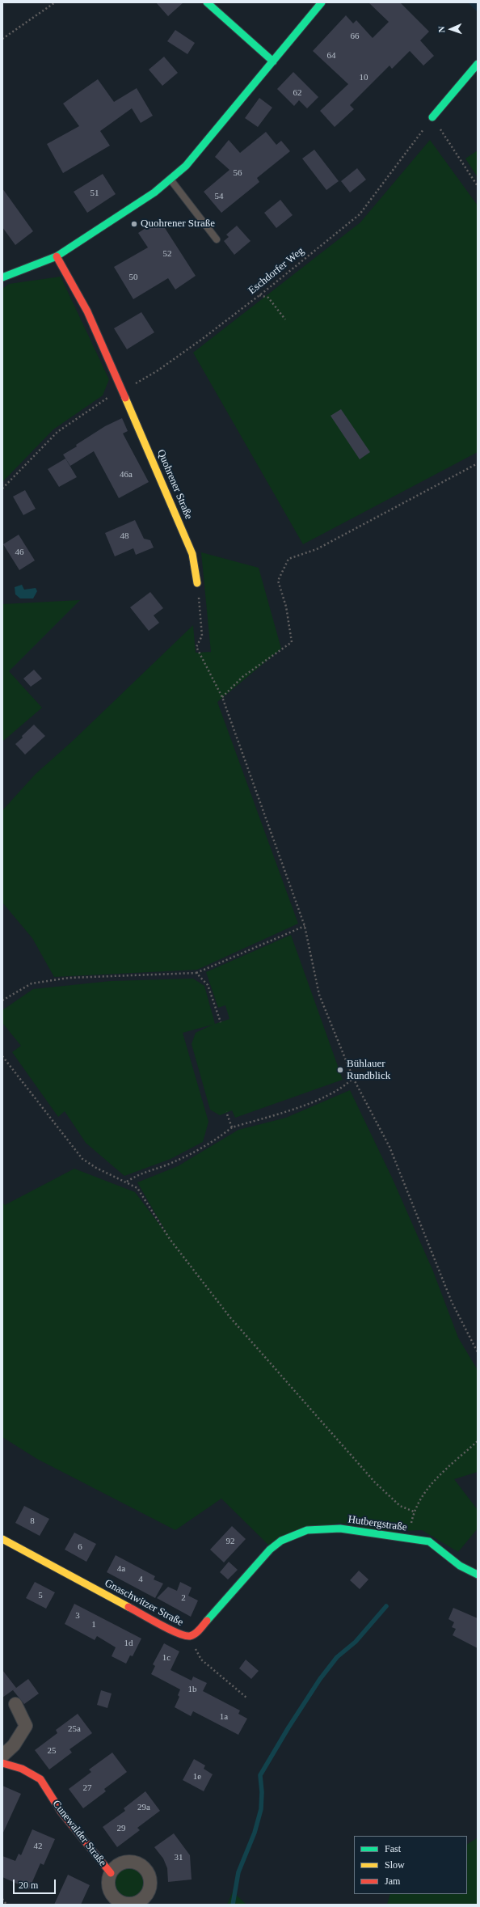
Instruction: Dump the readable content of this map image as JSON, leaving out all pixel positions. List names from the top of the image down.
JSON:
{
  "streets": {
    "street": [
      "Quohrener Straße",
      "Hutbergstraße",
      "Gnaschwitzer Straße",
      "Cunewalder Straße"
    ],
    "path": ["Eschdorfer Weg"]
  },
  "crossings": [
    ["Eschdorfer Weg", "Quohrener Straße"],
    ["Hutbergstraße", "Gnaschwitzer Straße"]
  ],
  "places": ["Quohrener Straße", "Bühlauer Rundblick"],
  "house_numbers": [
    "66",
    "64",
    "10",
    "62",
    "56",
    "51",
    "54",
    "52",
    "50",
    "46a",
    "48",
    "46",
    "8",
    "92",
    "6",
    "4a",
    "4",
    "5",
    "2",
    "3",
    "1",
    "1d",
    "1c",
    "1b",
    "1a",
    "25a",
    "25",
    "1e",
    "27",
    "29a",
    "29",
    "42",
    "31"
  ],
  "legend": ["Fast", "Slow", "Jam"],
  "scale_bar": "20 m",
  "north": "left"
}
